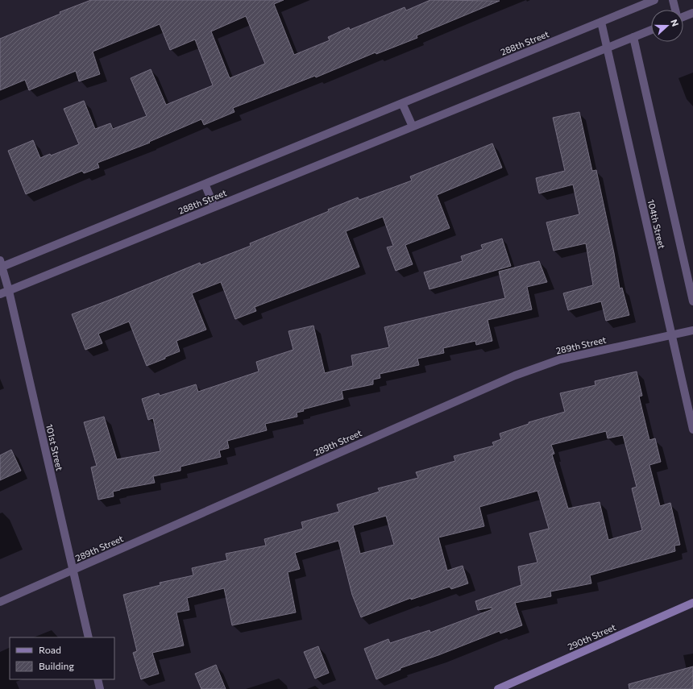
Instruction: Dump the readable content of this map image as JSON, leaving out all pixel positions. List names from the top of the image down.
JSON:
{
  "streets": {
    "street": [
      "288th Street",
      "104th Street",
      "289th Street",
      "101st Street",
      "290th Street"
    ]
  },
  "crossings": [
    ["288th Street", "104th Street"],
    ["288th Street", "101st Street"],
    ["104th Street", "289th Street"],
    ["289th Street", "101st Street"]
  ],
  "legend": ["Road", "Building"],
  "north": "right"
}
